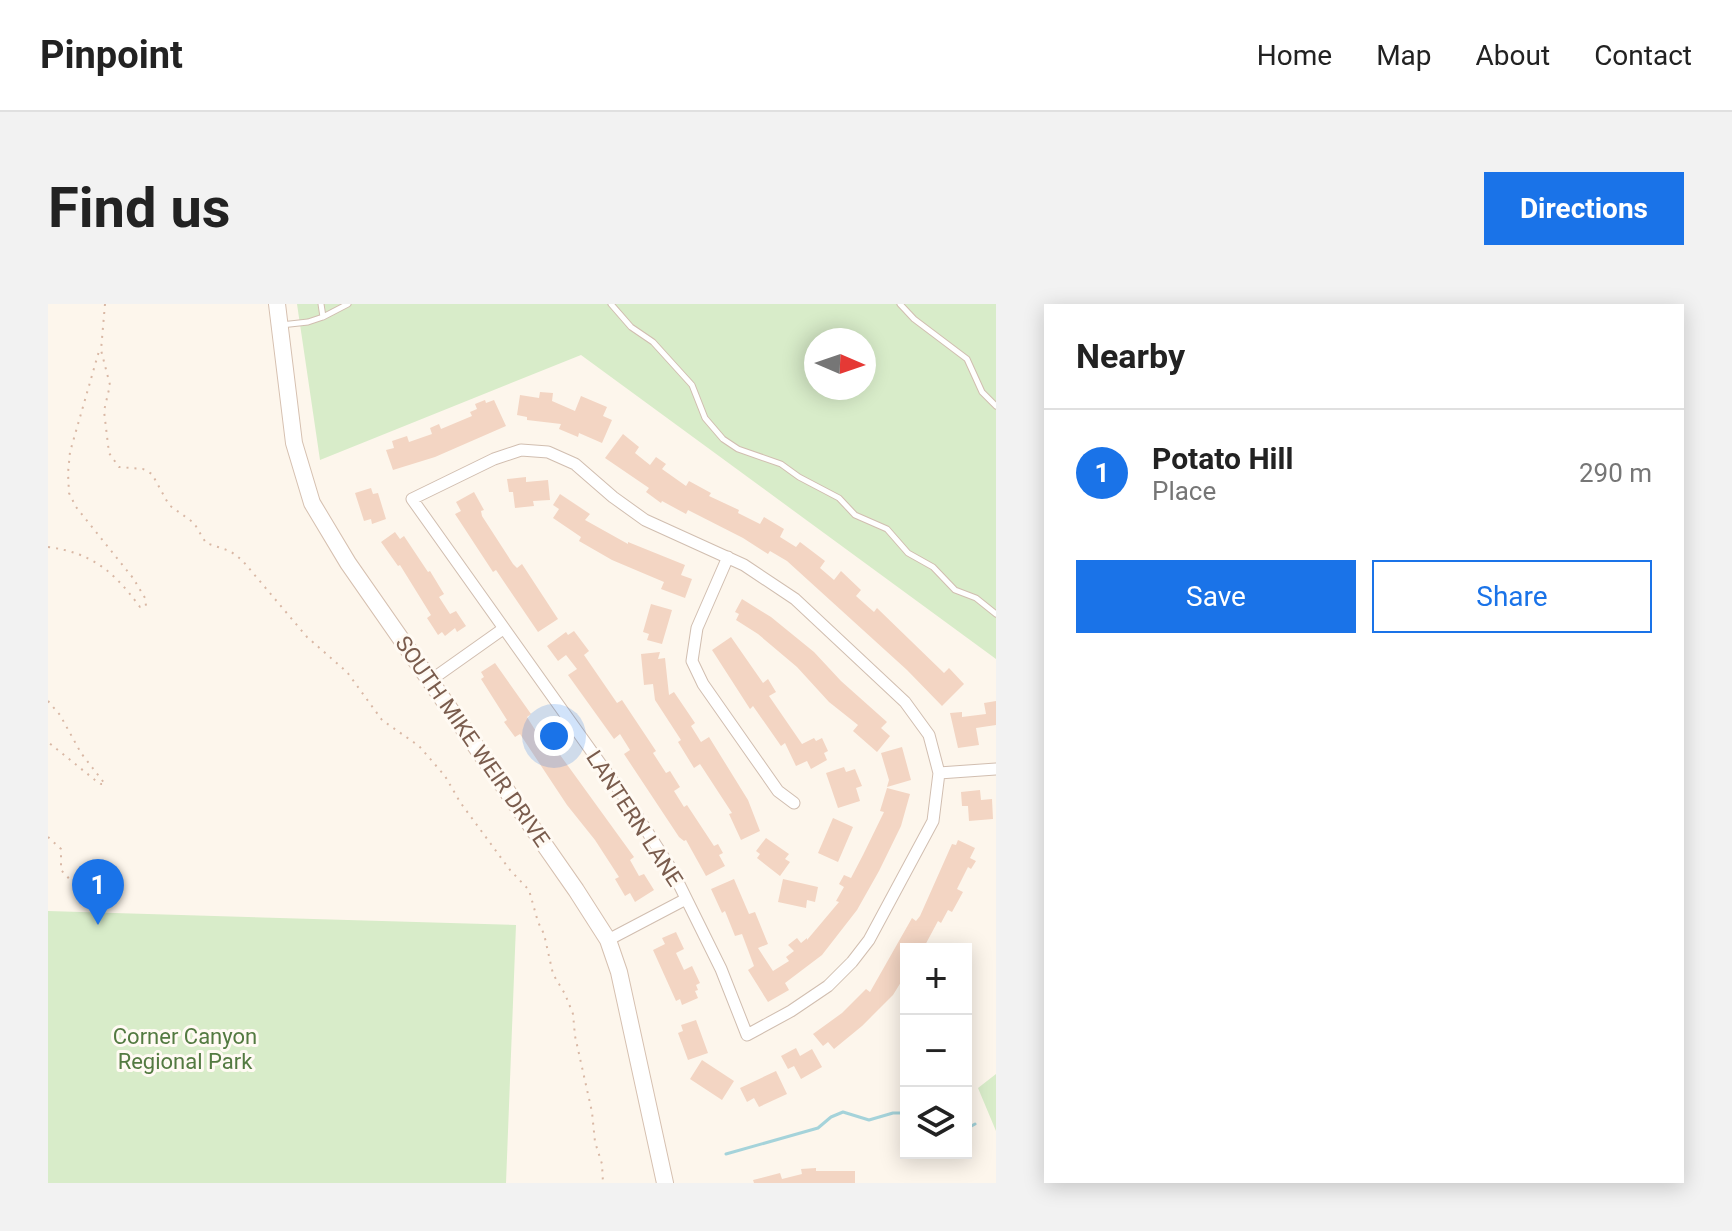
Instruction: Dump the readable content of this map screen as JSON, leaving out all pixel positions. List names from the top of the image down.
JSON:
{
  "streets": {
    "street": ["SOUTH MIKE WEIR DRIVE", "LANTERN LANE"]
  },
  "parks": ["Corner Canyon Regional Park"],
  "north": "right",
  "page": {
    "header": "Pinpoint",
    "nav": [
      "Home",
      "Map",
      "About",
      "Contact"
    ],
    "buttons": [
      "Directions",
      ["Save", "Share"]
    ],
    "title": "Find us",
    "heading": "Nearby",
    "list": [
      {
        "mark": "1",
        "name": "Potato Hill",
        "note": "Place",
        "value": "290 m"
      }
    ],
    "pins": "1",
    "map_buttons": ["+", "−"]
  }
}
